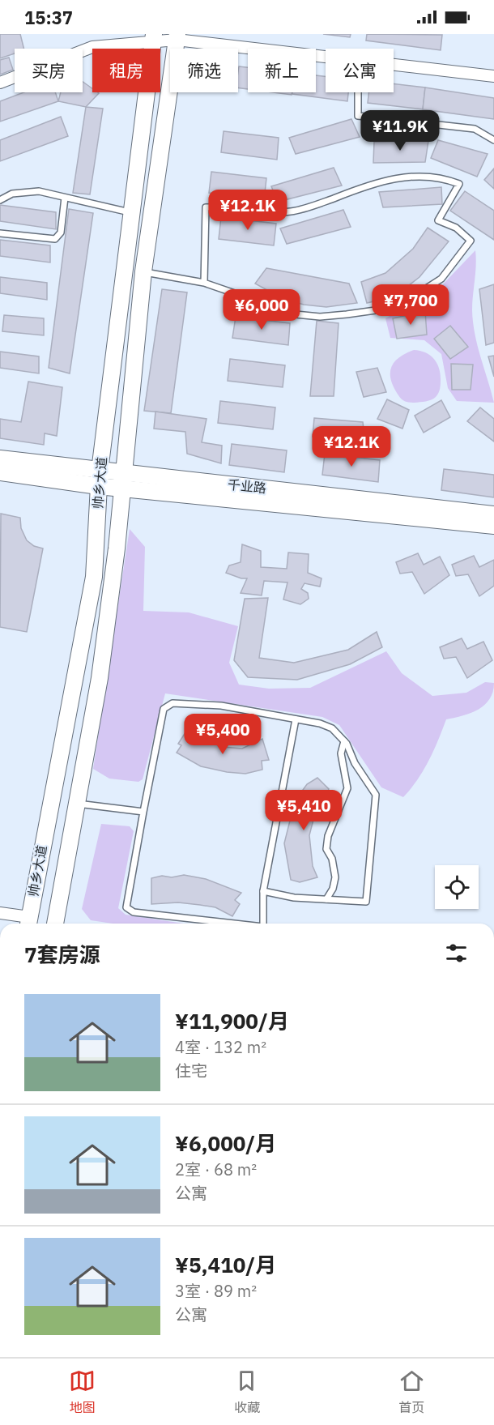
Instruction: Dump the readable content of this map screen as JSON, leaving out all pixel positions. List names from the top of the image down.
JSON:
{
  "streets": {
    "main road": ["帅乡大道", "千业路"]
  },
  "crossings": [
    ["帅乡大道", "千业路"]
  ],
  "page": {
    "status": "15:37",
    "chip": [
      "买房",
      "租房",
      "筛选",
      "新上",
      "公寓"
    ],
    "price": [
      "¥11.9K",
      "¥12.1K",
      "¥7,700",
      "¥6,000",
      "¥12.1K",
      "¥5,400",
      "¥5,410"
    ],
    "heading": "7套房源",
    "list": [
      {
        "name": "¥11,900/月",
        "note": "4室 · 132 m² · 住宅"
      },
      {
        "name": "¥6,000/月",
        "note": "2室 · 68 m² · 公寓"
      },
      {
        "name": "¥5,410/月",
        "note": "3室 · 89 m² · 公寓"
      }
    ],
    "tabs": ["地图", "收藏", "首页"]
  }
}
